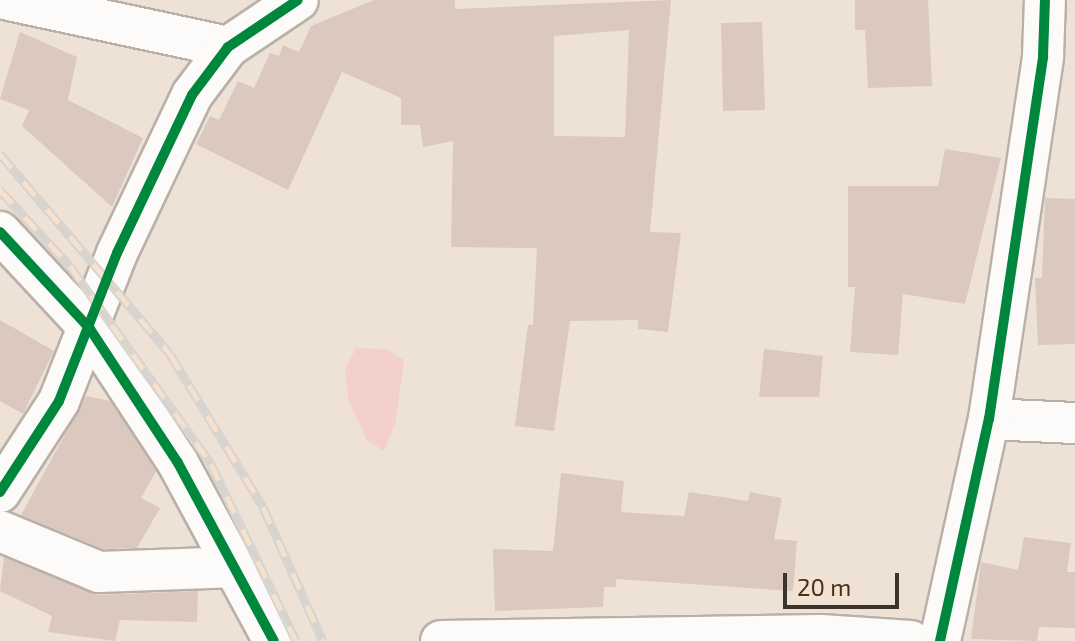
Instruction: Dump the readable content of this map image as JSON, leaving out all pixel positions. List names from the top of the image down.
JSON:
{
  "scale_bar": "20 m"
}
